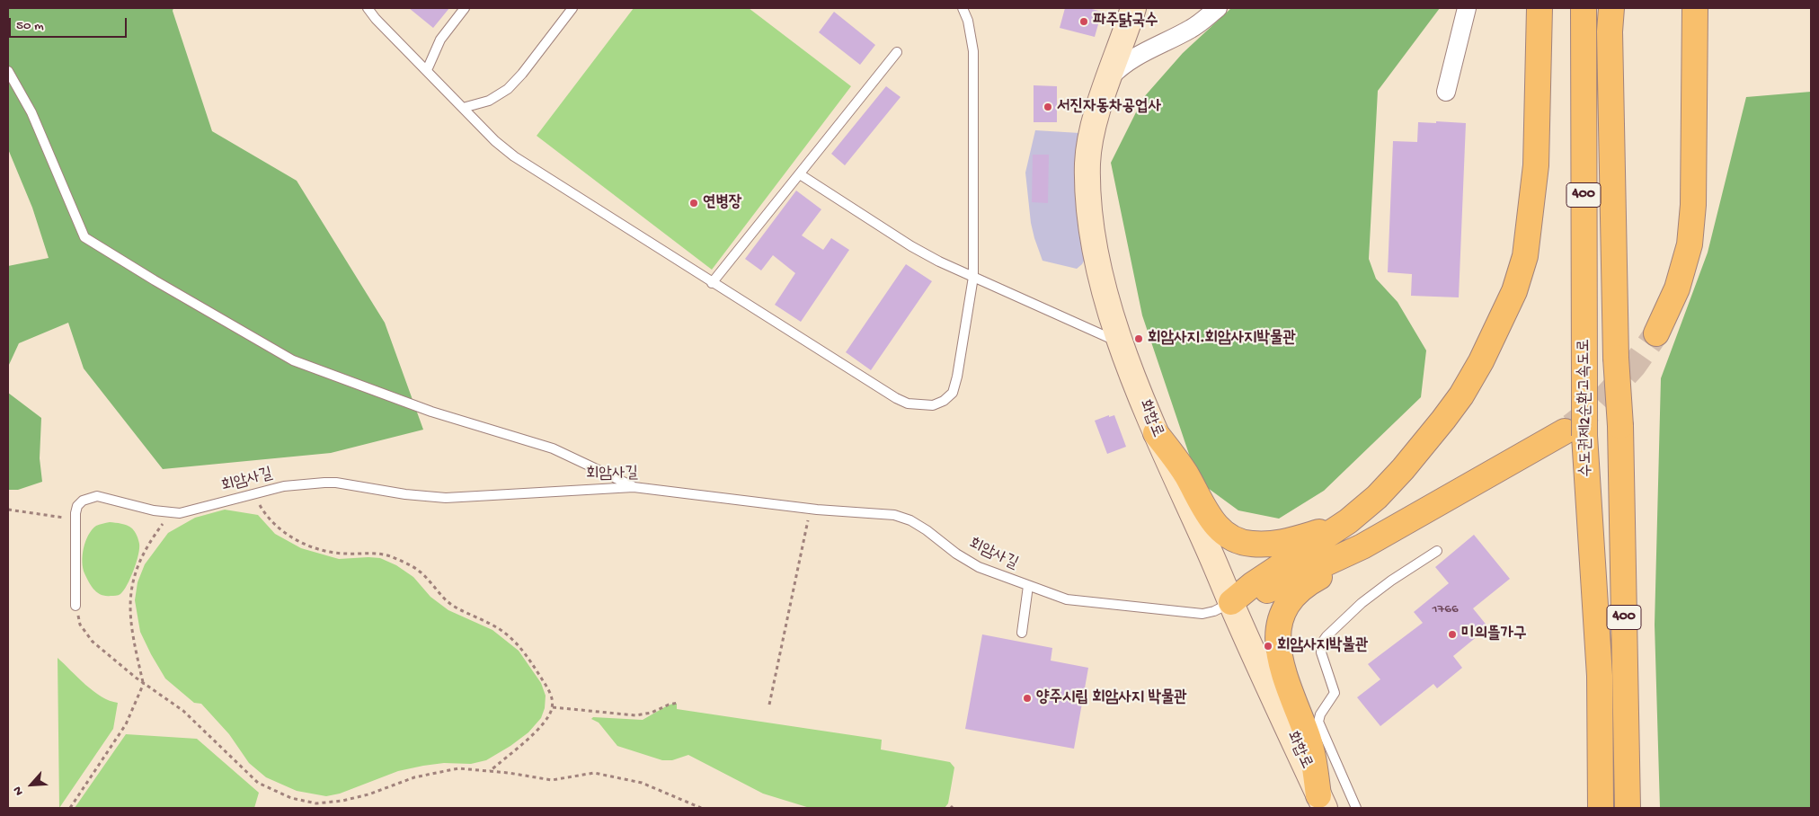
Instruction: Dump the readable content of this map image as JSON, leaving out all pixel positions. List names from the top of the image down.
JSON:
{
  "streets": {
    "highway": ["400", "수도권제2순환고속도로"],
    "main road": ["화합로"],
    "lane": ["회암사길"]
  },
  "crossings": [
    ["화합로", "회암사길"]
  ],
  "places": [
    "파주닭국수",
    "서진자동차공업사",
    "연병장",
    "회암사지.회암사지박물관",
    "미의뜰가구",
    "회암사지박불관",
    "양주시립 회암사지 박물관"
  ],
  "house_numbers": ["1766"],
  "scale_bar": "50 m",
  "north": "bottom left"
}
